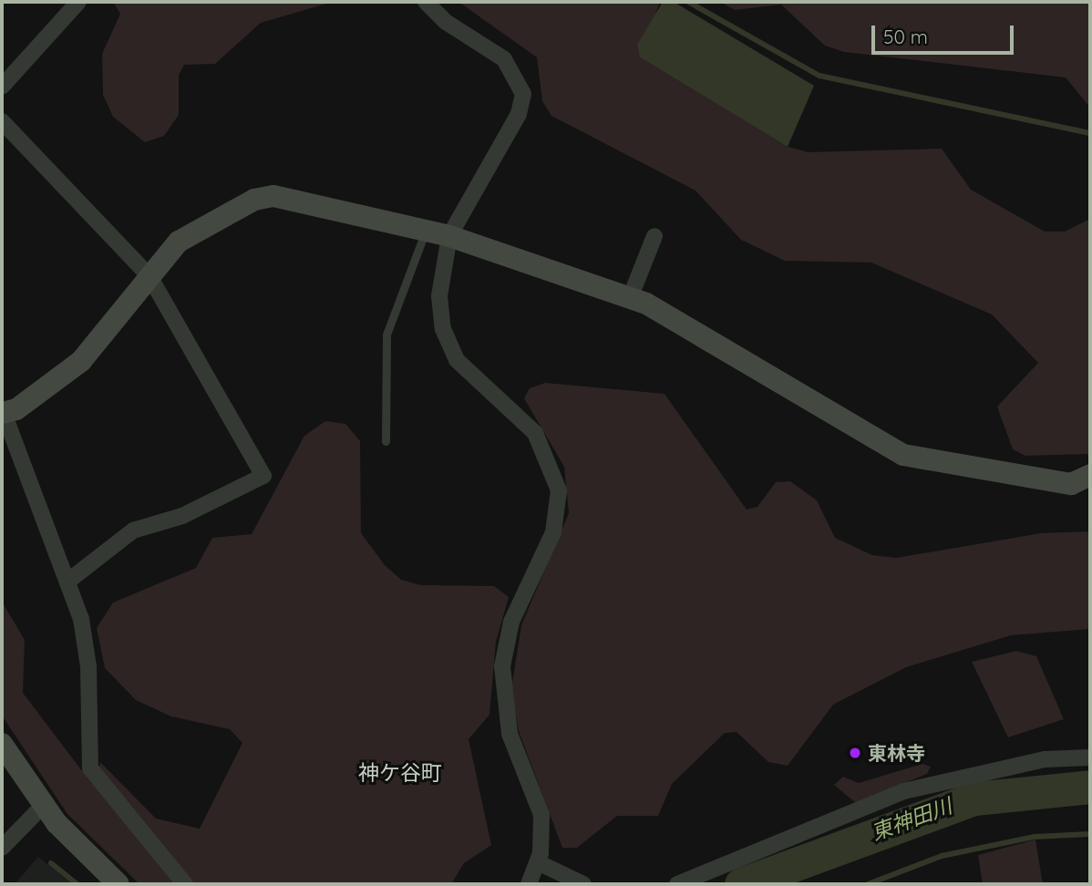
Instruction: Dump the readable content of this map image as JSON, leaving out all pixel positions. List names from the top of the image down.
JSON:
{
  "districts": ["神ケ谷町"],
  "water": ["東神田川"],
  "places": ["東林寺"],
  "scale_bar": "50 m"
}
